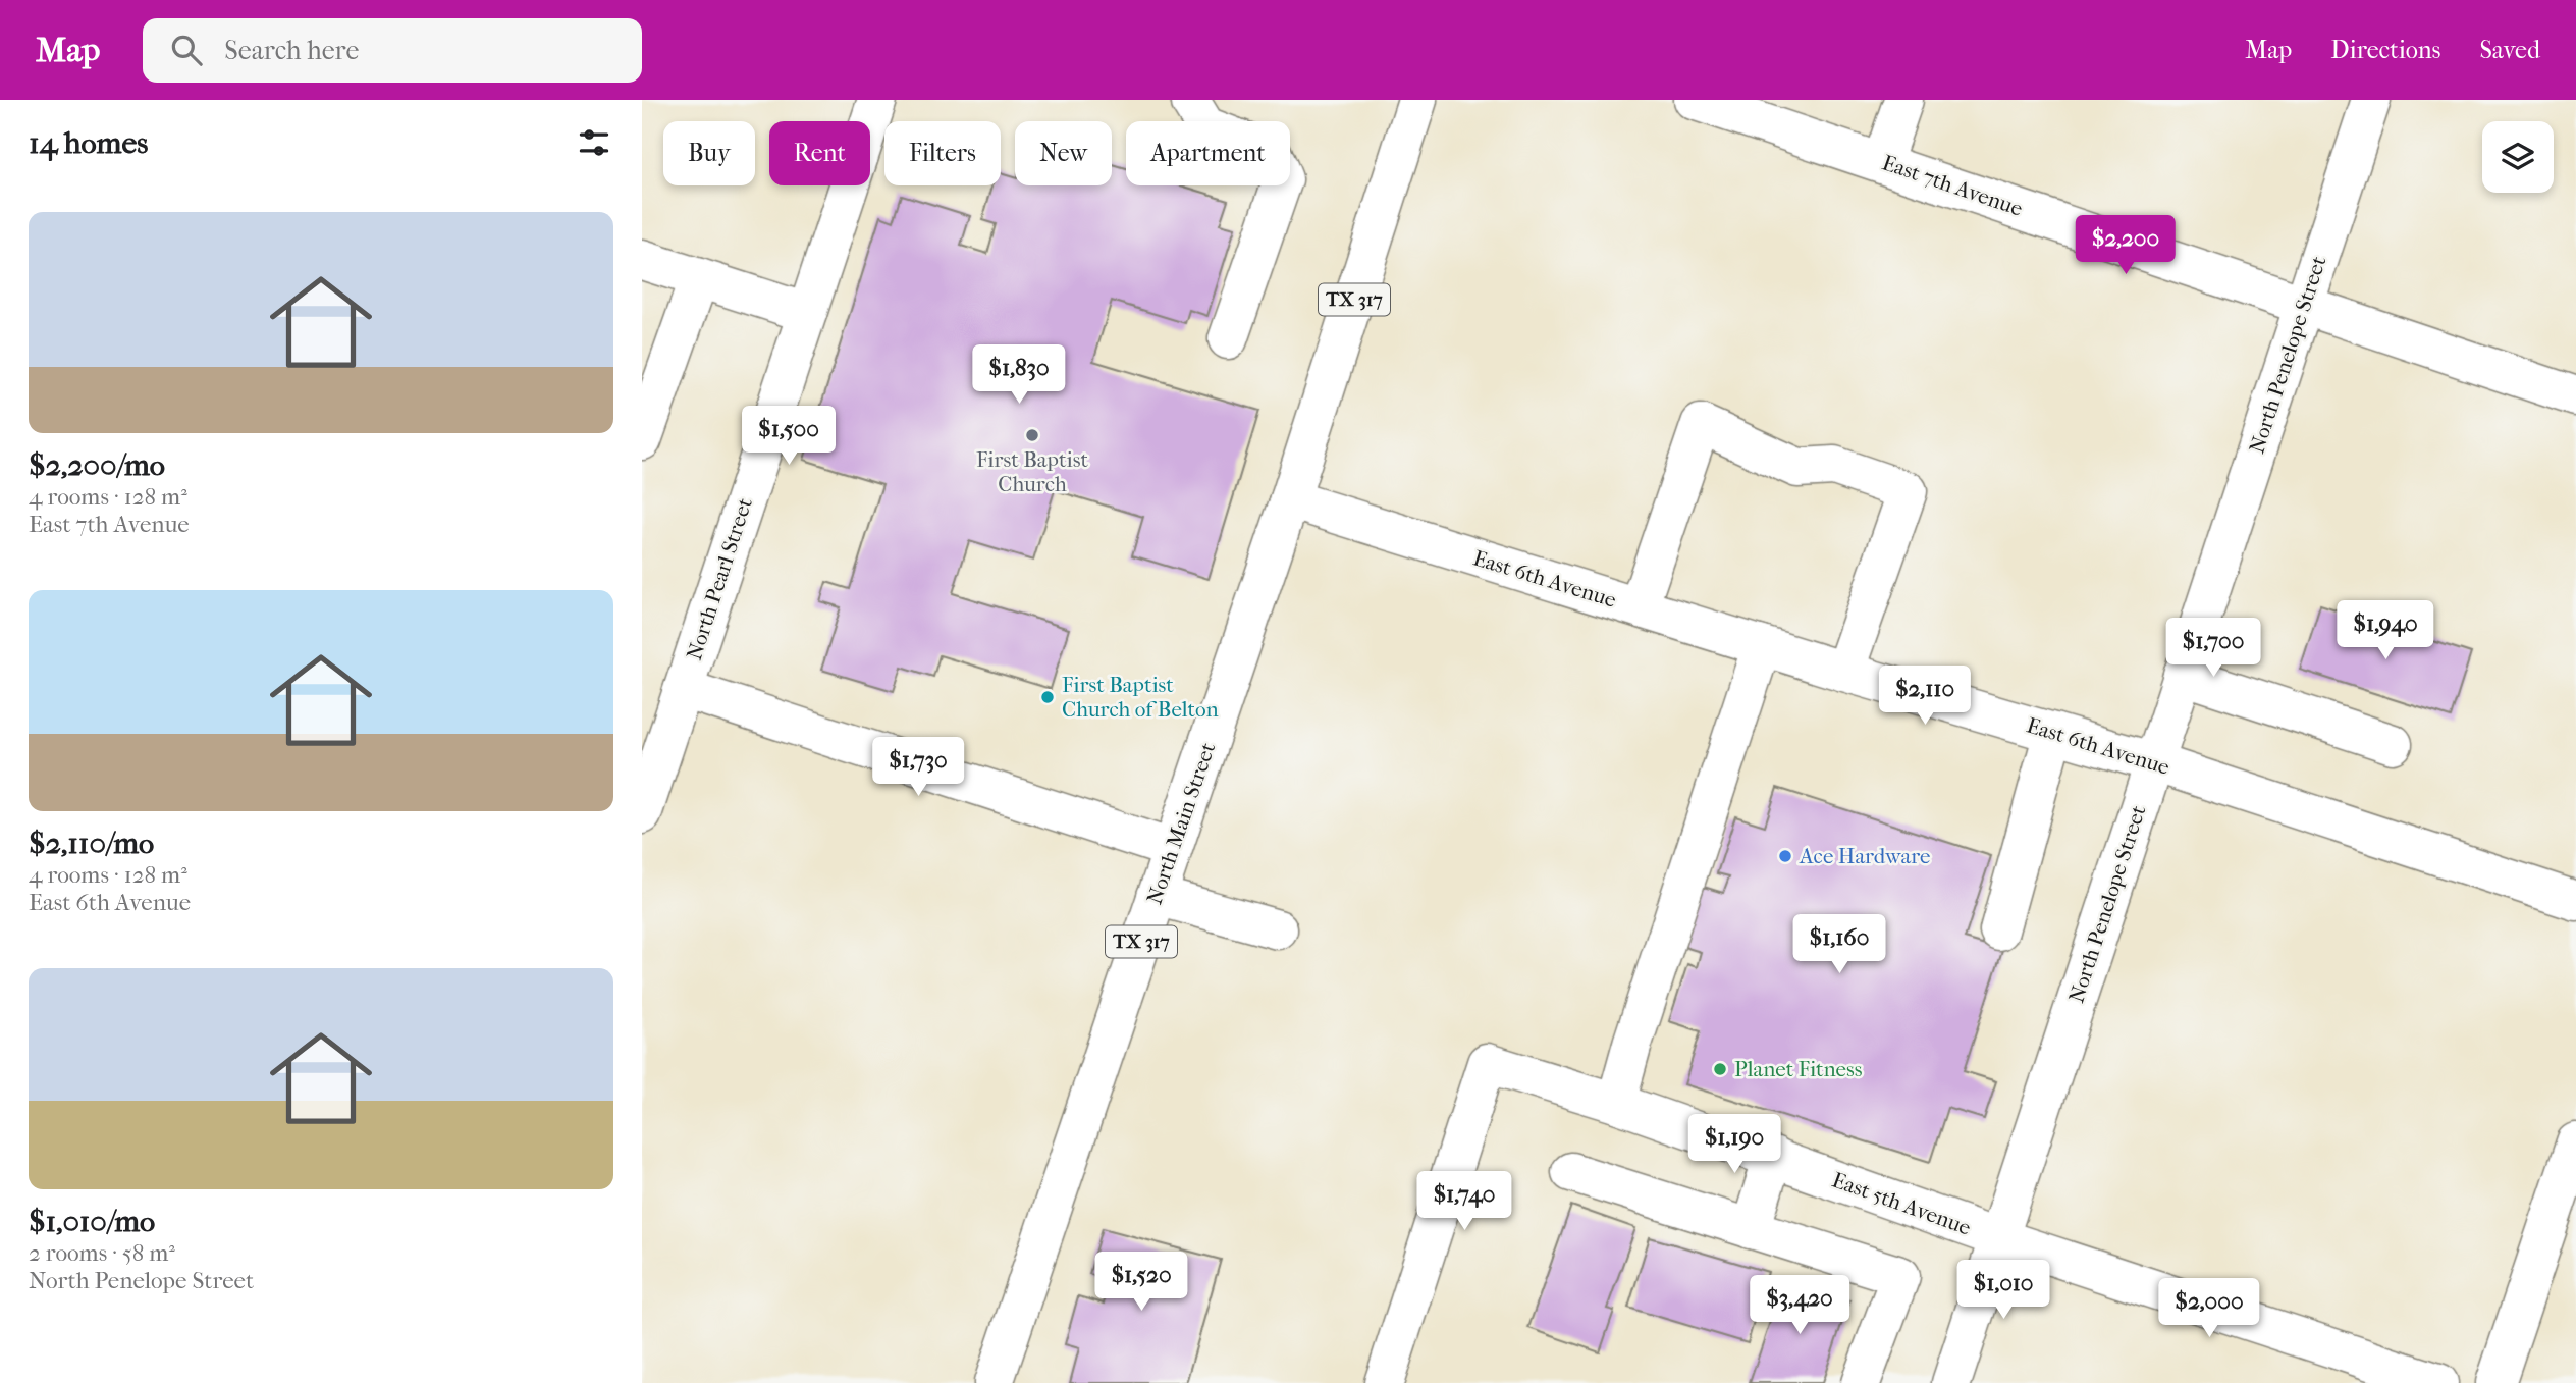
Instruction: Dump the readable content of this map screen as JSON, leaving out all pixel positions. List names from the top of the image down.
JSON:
{
  "streets": {
    "street": [
      "East 7th Avenue",
      "TX 317",
      "North Penelope Street",
      "North Pearl Street",
      "East 6th Avenue",
      "North Main Street",
      "East 5th Avenue"
    ]
  },
  "crossings": [
    ["East 7th Avenue", "North Penelope Street"],
    ["North Penelope Street", "East 6th Avenue"],
    ["North Penelope Street", "East 5th Avenue"],
    ["East 6th Avenue", "North Main Street"]
  ],
  "places": [
    "First Baptist Church",
    "First Baptist Church of Belton",
    "Ace Hardware",
    "Planet Fitness"
  ],
  "page": {
    "header": "Map",
    "search": "Search here",
    "nav": ["Map", "Directions", "Saved"],
    "heading": "14 homes",
    "chip": [
      "Buy",
      "Rent",
      "Filters",
      "New",
      "Apartment"
    ],
    "list": [
      {
        "name": "$2,200/mo",
        "note": "4 rooms · 128 m² · East 7th Avenue"
      },
      {
        "name": "$2,110/mo",
        "note": "4 rooms · 128 m² · East 6th Avenue"
      },
      {
        "name": "$1,010/mo",
        "note": "2 rooms · 58 m² · North Penelope Street"
      }
    ],
    "price": [
      "$2,200",
      "$1,830",
      "$1,500",
      "$1,940",
      "$1,700",
      "$2,110",
      "$1,730",
      "$1,160",
      "$1,190",
      "$1,740",
      "$1,520",
      "$1,010",
      "$3,420",
      "$2,000"
    ]
  }
}
